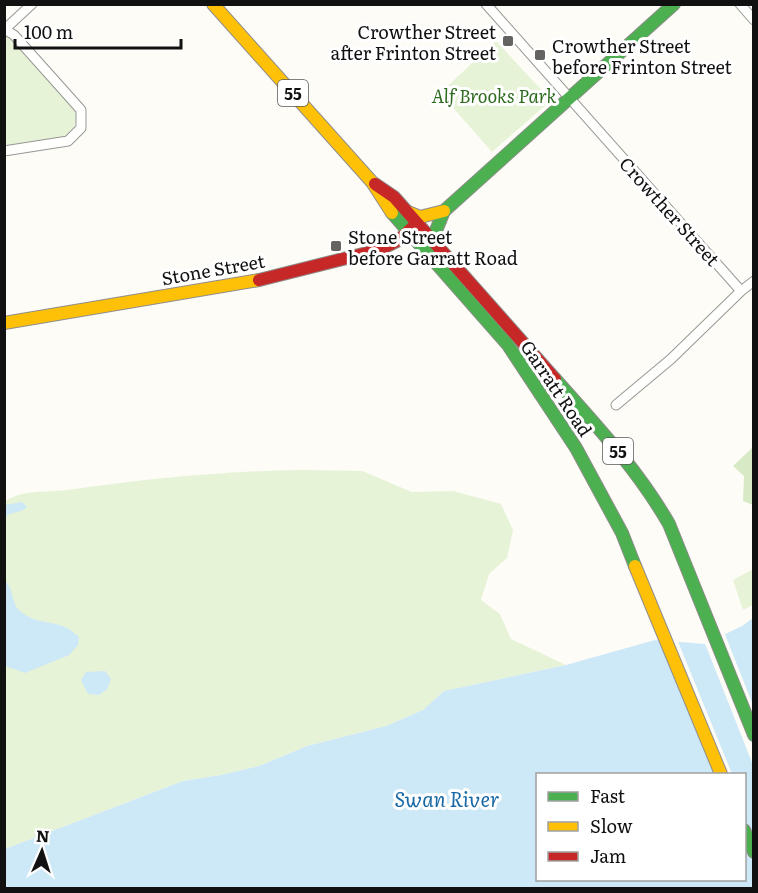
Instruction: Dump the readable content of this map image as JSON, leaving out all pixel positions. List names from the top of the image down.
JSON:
{
  "streets": {
    "main road": ["55", "Stone Street", "Garratt Road"],
    "street": ["Crowther Street"]
  },
  "crossings": [
    ["Stone Street", "Garratt Road"]
  ],
  "water": ["Swan River"],
  "parks": ["Alf Brooks Park"],
  "places": {
    "transit": ["Crowther Street after Frinton Street", "Crowther Street before Frinton Street", "Stone Street before Garratt Road"]
  },
  "legend": ["Fast", "Slow", "Jam"],
  "scale_bar": "100 m",
  "north": "top"
}
